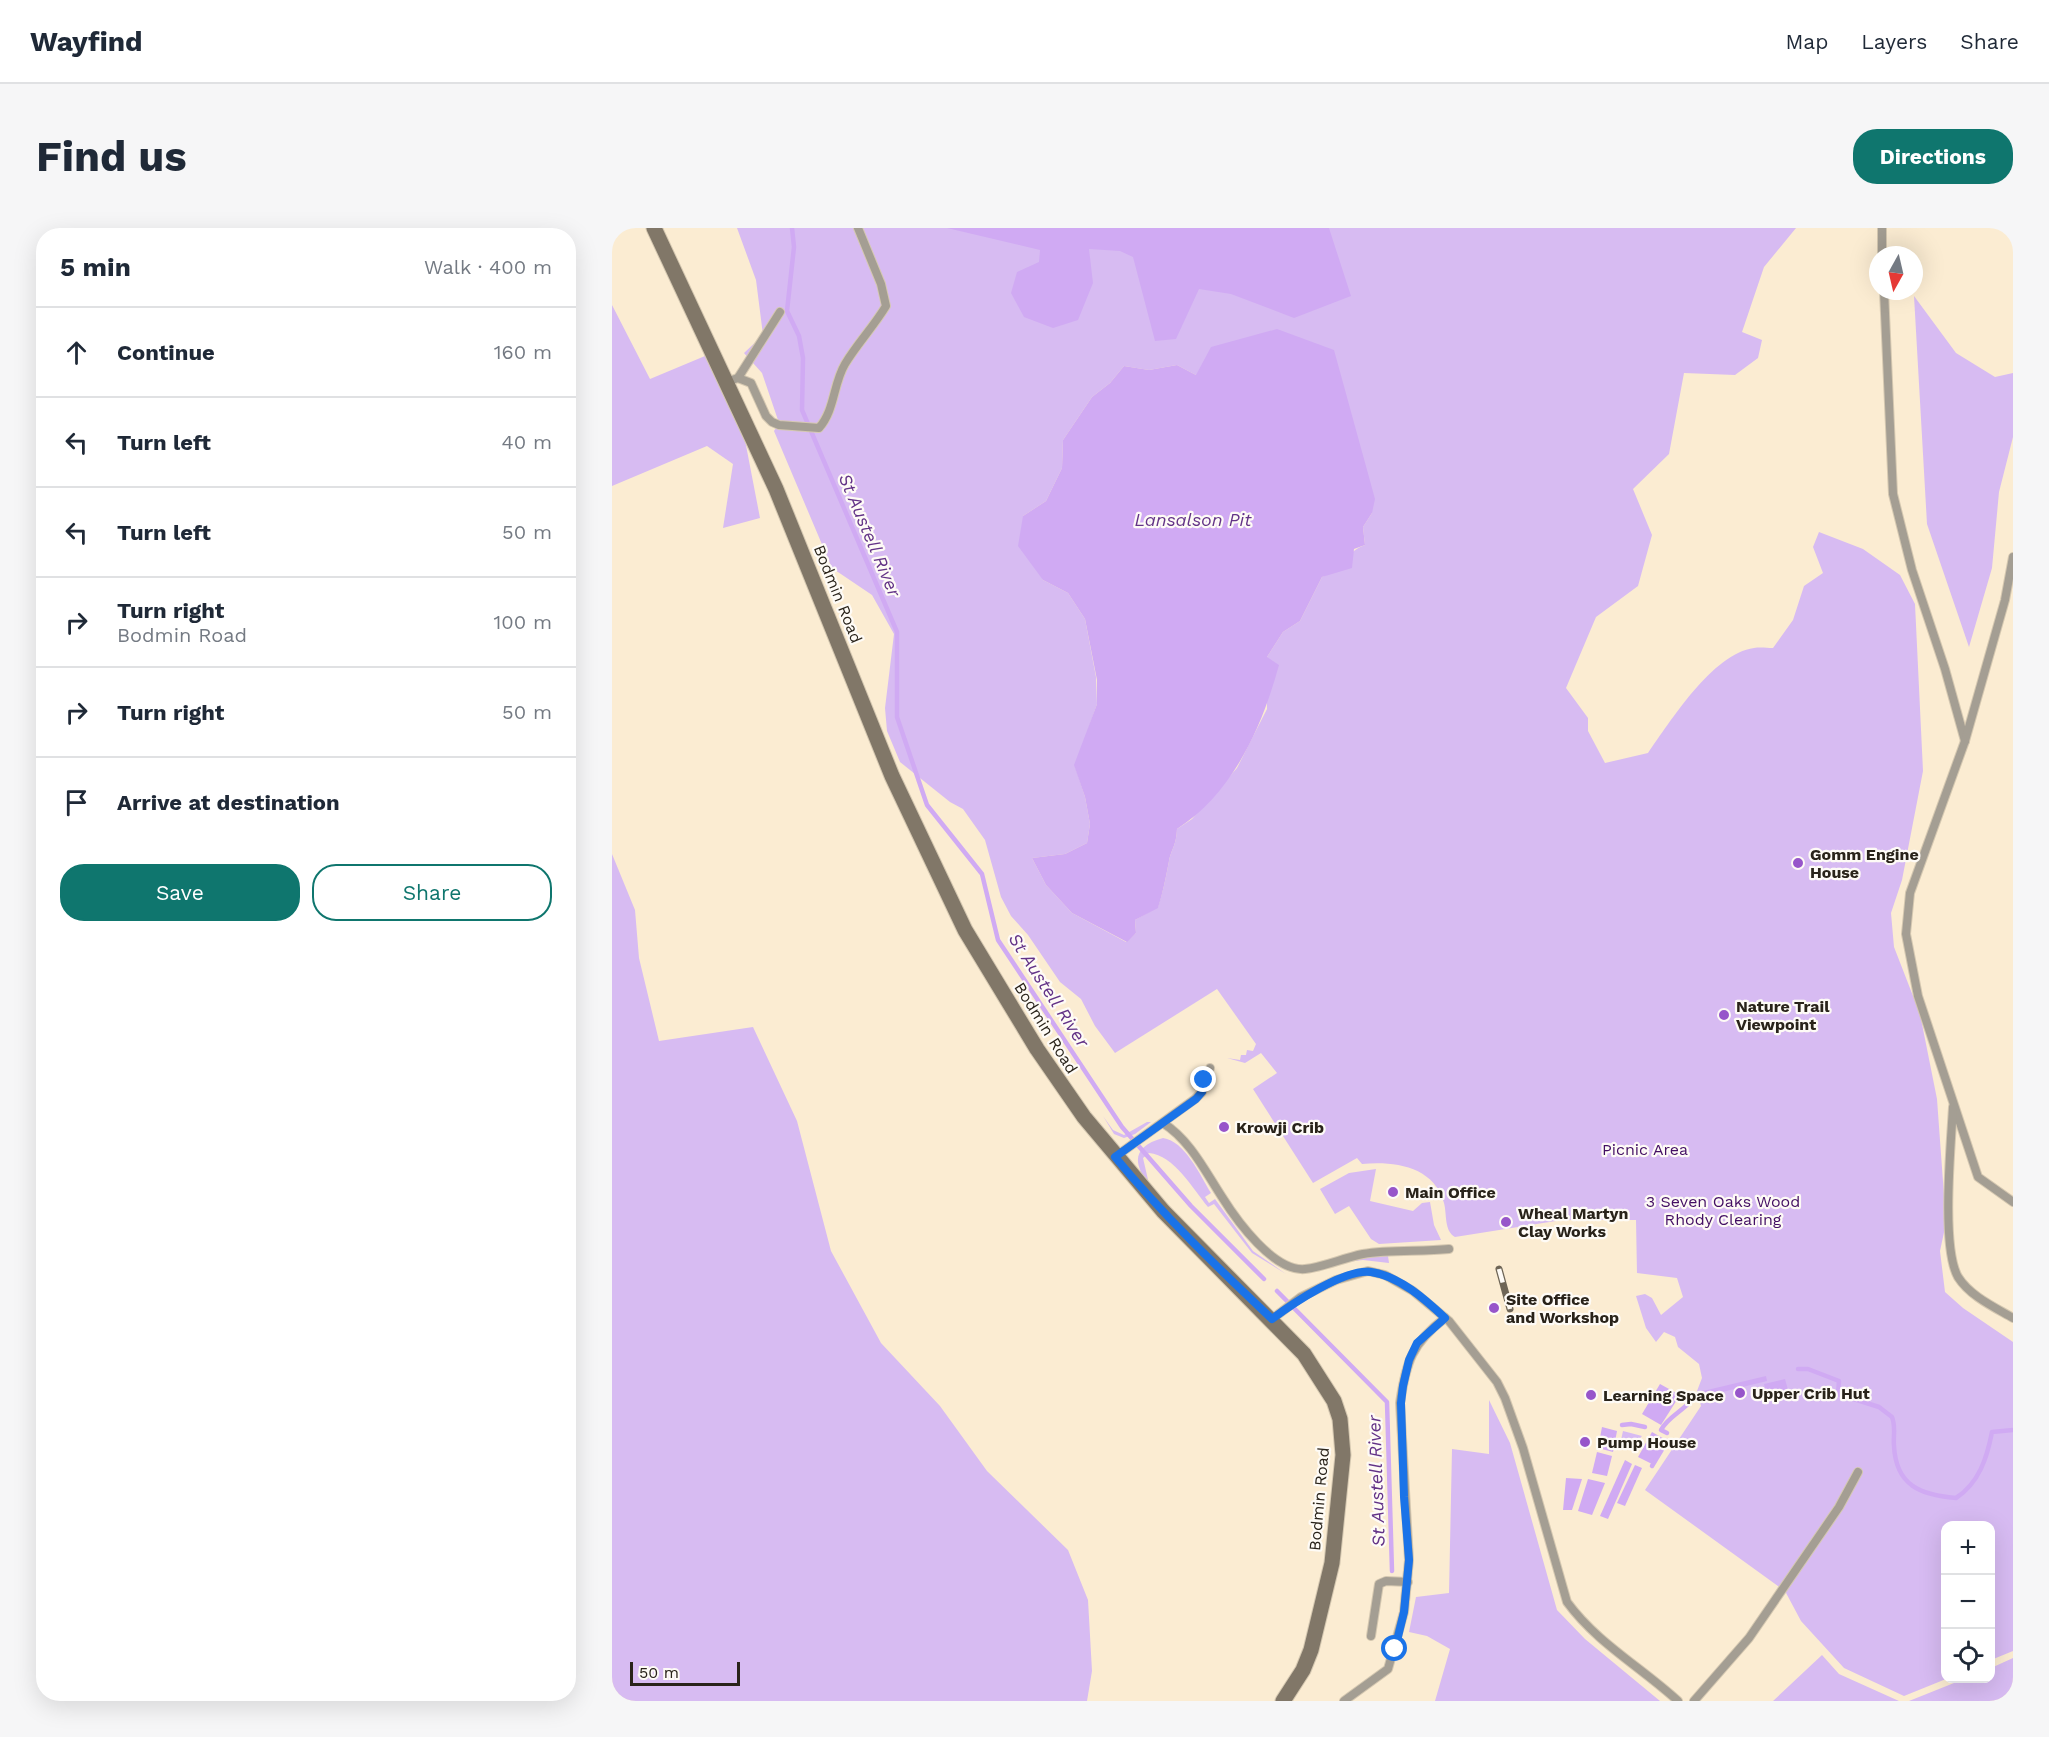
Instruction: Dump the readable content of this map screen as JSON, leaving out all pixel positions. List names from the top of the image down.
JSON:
{
  "streets": {
    "main road": ["Bodmin Road"]
  },
  "water": ["Lansalson Pit", "St Austell River"],
  "parks": ["Picnic Area", "3 Seven Oaks Wood Rhody Clearing"],
  "places": [
    "Gomm Engine House",
    "Nature Trail Viewpoint",
    "Krowji Crib",
    "Main Office",
    "Wheal Martyn Clay Works",
    "Site Office and Workshop",
    "Upper Crib Hut",
    "Learning Space",
    "Pump House"
  ],
  "scale_bar": "50 m",
  "north": "bottom",
  "page": {
    "header": "Wayfind",
    "nav": ["Map", "Layers", "Share"],
    "buttons": [
      "Directions",
      ["Save", "Share"]
    ],
    "title": "Find us",
    "heading": ["5 min", "Walk · 400 m"],
    "list": [
      ["Continue", "160 m"],
      ["Turn left", "40 m"],
      ["Turn left", "50 m"],
      ["Turn right", "Bodmin Road", "100 m"],
      ["Turn right", "50 m"],
      "Arrive at destination"
    ],
    "map_buttons": ["+", "−"],
    "scale": "50 m"
  }
}
